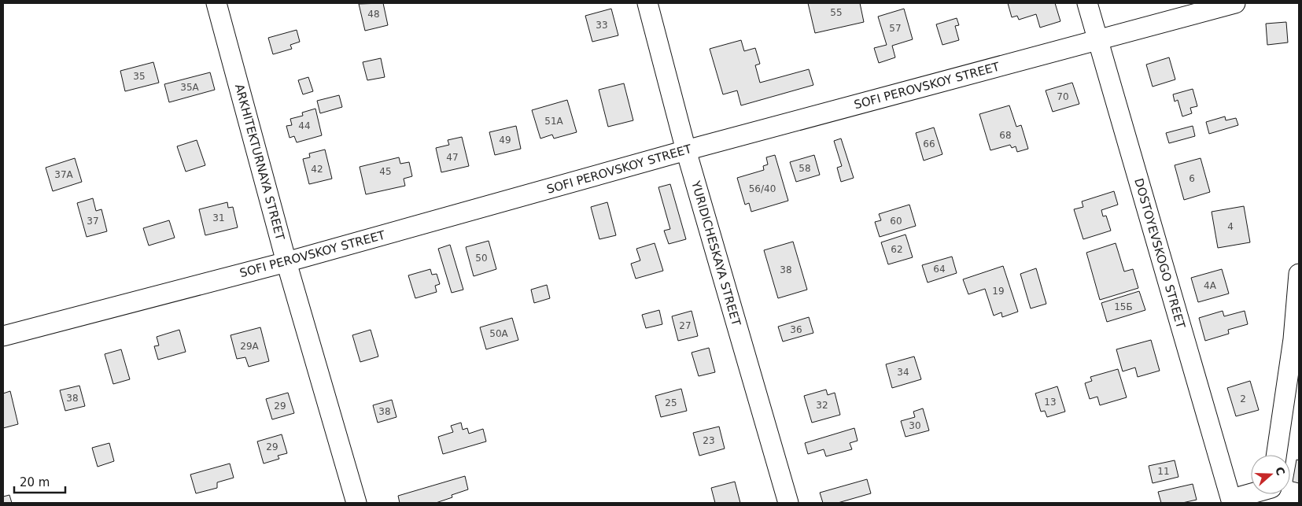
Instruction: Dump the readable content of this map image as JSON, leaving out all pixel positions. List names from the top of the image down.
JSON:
{
  "streets": {
    "street": [
      "SOFI PEROVSKOY STREET",
      "ARKHITEKTURNAYA STREET",
      "YURIDICHESKAYA STREET",
      "DOSTOYEVSKOGO STREET"
    ]
  },
  "crossings": [
    ["SOFI PEROVSKOY STREET", "ARKHITEKTURNAYA STREET"],
    ["SOFI PEROVSKOY STREET", "YURIDICHESKAYA STREET"],
    ["SOFI PEROVSKOY STREET", "DOSTOYEVSKOGO STREET"]
  ],
  "house_numbers": [
    "55",
    "48",
    "33",
    "57",
    "35",
    "35А",
    "70",
    "51А",
    "44",
    "68",
    "49",
    "66",
    "47",
    "58",
    "42",
    "45",
    "37А",
    "6",
    "56/40",
    "31",
    "37",
    "60",
    "4",
    "62",
    "50",
    "64",
    "38",
    "4А",
    "19",
    "15Б",
    "27",
    "36",
    "50А",
    "29А",
    "34",
    "38",
    "2",
    "13",
    "25",
    "32",
    "29",
    "38",
    "30",
    "23",
    "29",
    "11"
  ],
  "scale_bar": "20 m",
  "north": "right"
}
